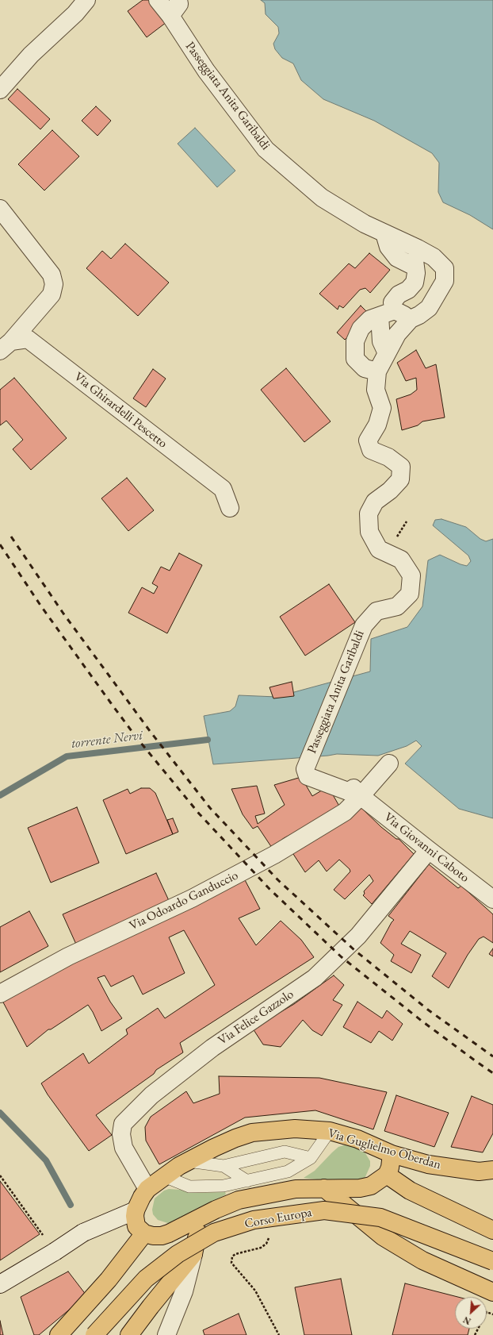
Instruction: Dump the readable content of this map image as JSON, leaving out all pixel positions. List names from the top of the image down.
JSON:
{
  "streets": {
    "main road": ["Via Guglielmo Oberdan", "Corso Europa"],
    "street": [
      "Passeggiata Anita Garibaldi",
      "Via Ghirardelli Pescetto",
      "Via Giovanni Caboto",
      "Via Odoardo Ganduccio",
      "Via Felice Gazzolo"
    ]
  },
  "crossings": [
    ["Passeggiata Anita Garibaldi", "Via Giovanni Caboto"],
    ["Passeggiata Anita Garibaldi", "Via Odoardo Ganduccio"],
    ["Via Giovanni Caboto", "Via Odoardo Ganduccio"],
    ["Via Giovanni Caboto", "Via Felice Gazzolo"],
    ["Via Felice Gazzolo", "Via Guglielmo Oberdan"]
  ],
  "water": ["torrente Nervi"],
  "north": "bottom left"
}
